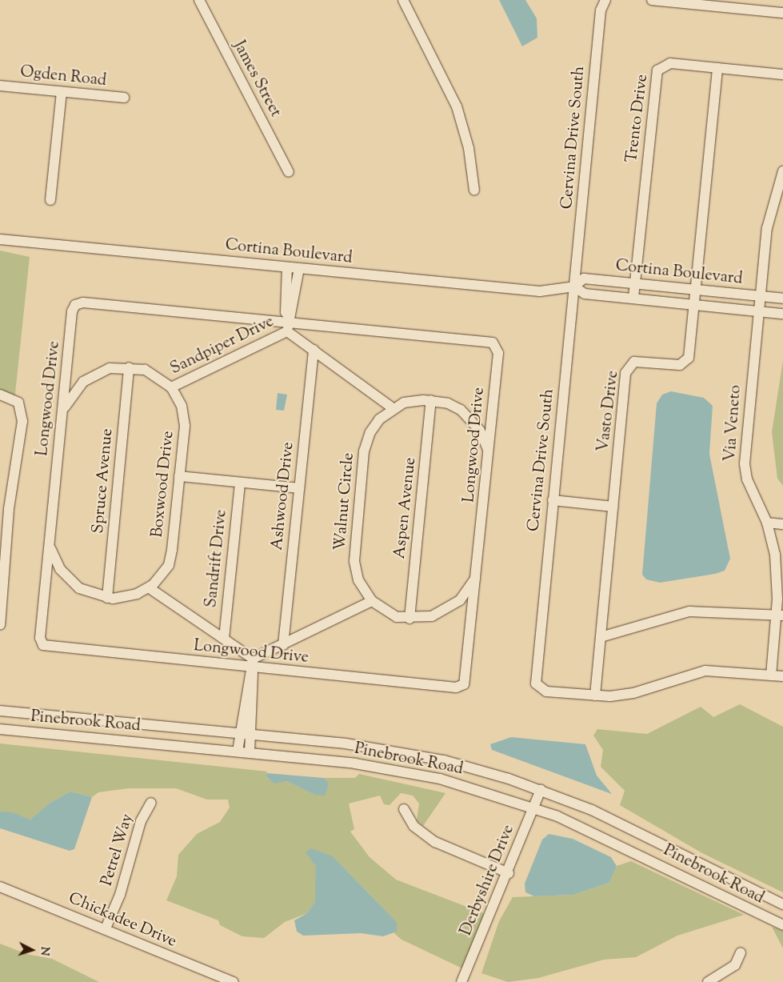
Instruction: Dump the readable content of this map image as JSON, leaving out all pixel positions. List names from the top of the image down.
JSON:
{
  "streets": {
    "street": [
      "Ogden Road",
      "James Street",
      "Trento Drive",
      "Cervina Drive South",
      "Cortina Boulevard",
      "Sandpiper Drive",
      "Longwood Drive",
      "Vasto Drive",
      "Via Veneto",
      "Spruce Avenue",
      "Boxwood Drive",
      "Ashwood Drive",
      "Walnut Circle",
      "Aspen Avenue",
      "Sandrift Drive",
      "Pinebrook Road",
      "Petrel Way",
      "Derbyshire Drive",
      "Chickadee Drive"
    ]
  },
  "crossings": [
    ["Trento Drive", "Cortina Boulevard"],
    ["Trento Drive", "Vasto Drive"],
    ["Cervina Drive South", "Cortina Boulevard"],
    ["Cervina Drive South", "Vasto Drive"],
    ["Cervina Drive South", "Via Veneto"],
    ["Cortina Boulevard", "Vasto Drive"],
    ["Cortina Boulevard", "Via Veneto"],
    ["Sandpiper Drive", "Longwood Drive"],
    ["Sandpiper Drive", "Boxwood Drive"],
    ["Longwood Drive", "Boxwood Drive"],
    ["Longwood Drive", "Walnut Circle"],
    ["Spruce Avenue", "Boxwood Drive"],
    ["Walnut Circle", "Aspen Avenue"],
    ["Pinebrook Road", "Derbyshire Drive"],
    ["Petrel Way", "Chickadee Drive"]
  ],
  "north": "right"
}
